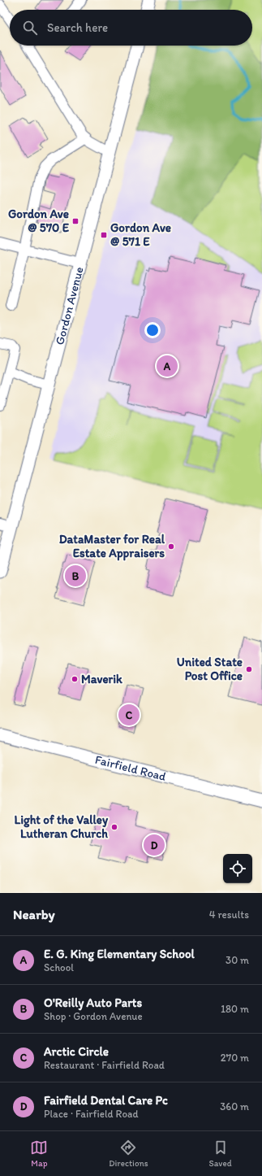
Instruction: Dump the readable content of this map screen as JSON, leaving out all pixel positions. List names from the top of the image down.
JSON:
{
  "streets": {
    "main road": ["Gordon Avenue", "Fairfield Road"]
  },
  "places": {
    "transit": ["Gordon Ave @ 570 E", "Gordon Ave @ 571 E"],
    "other": [
      "DataMaster for Real Estate Appraisers",
      "United State Post Office",
      "Maverik",
      "Light of the Valley Lutheran Church"
    ]
  },
  "page": {
    "search": "Search here",
    "pins": [
      "A",
      "B",
      "C",
      "D"
    ],
    "heading": ["Nearby", "4 results"],
    "list": [
      {
        "mark": "A",
        "name": "E. G. King Elementary School",
        "note": "School",
        "value": "30 m"
      },
      {
        "mark": "B",
        "name": "O'Reilly Auto Parts",
        "note": "Shop · Gordon Avenue",
        "value": "180 m"
      },
      {
        "mark": "C",
        "name": "Arctic Circle",
        "note": "Restaurant · Fairfield Road",
        "value": "270 m"
      },
      {
        "mark": "D",
        "name": "Fairfield Dental Care Pc",
        "note": "Place · Fairfield Road",
        "value": "360 m"
      }
    ],
    "nav": ["Map", "Directions", "Saved"]
  }
}
